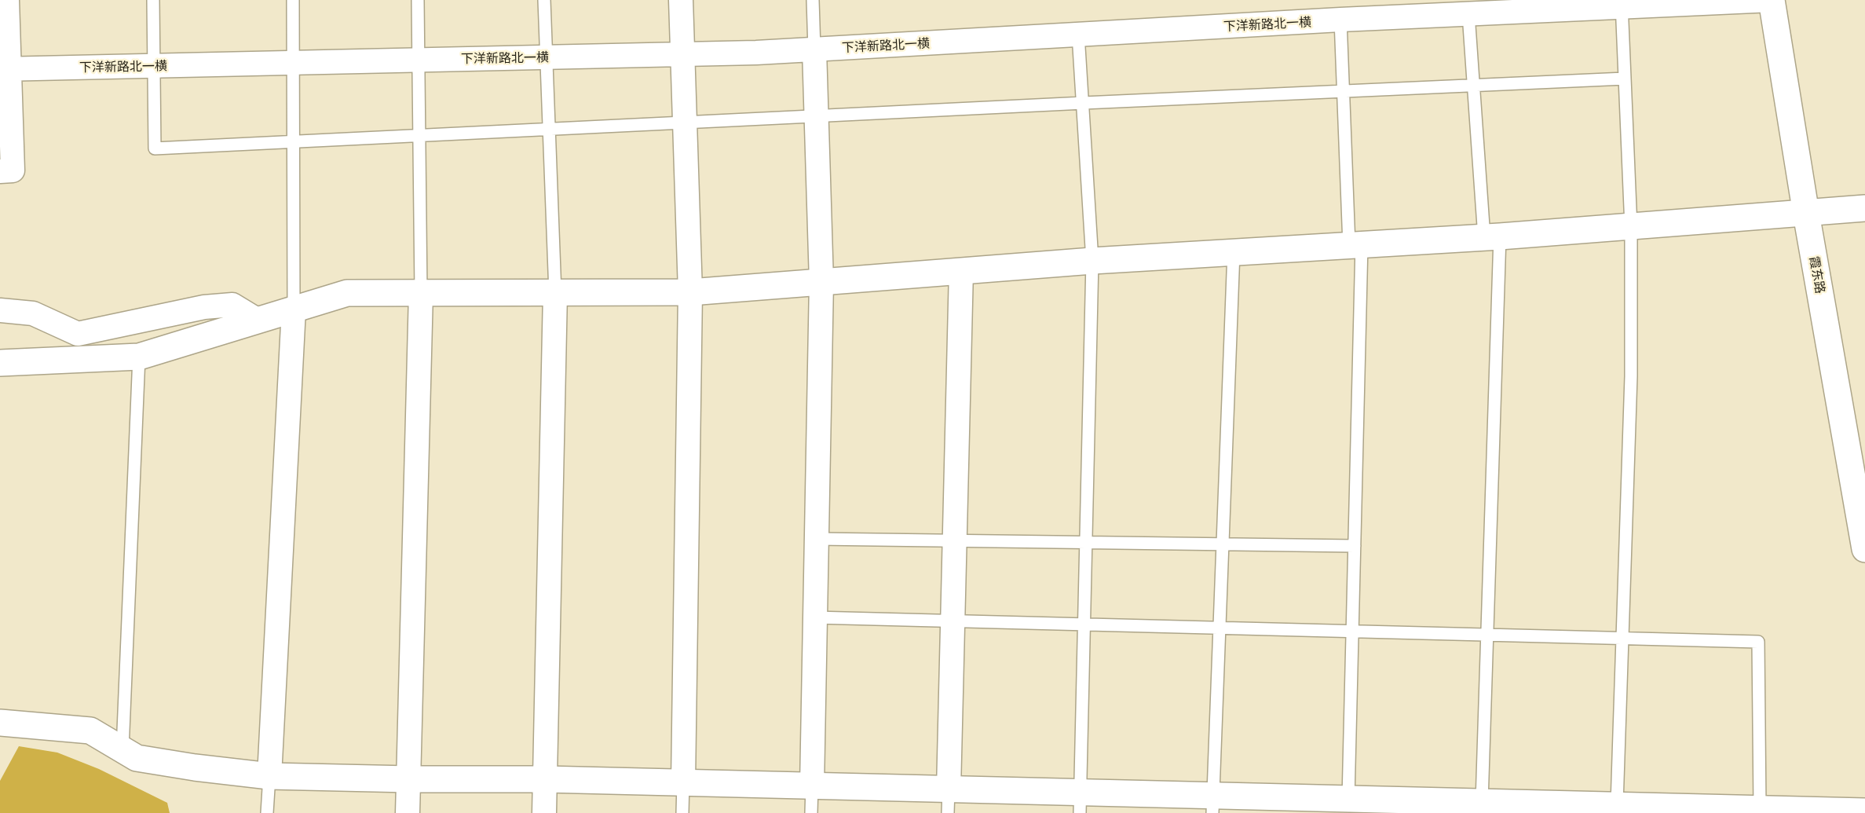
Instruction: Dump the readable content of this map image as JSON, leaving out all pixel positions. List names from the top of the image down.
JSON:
{
  "streets": {
    "street": ["下洋新路北一横", "霞东路"]
  },
  "crossings": [
    ["下洋新路北一横", "霞东路"]
  ]
}
